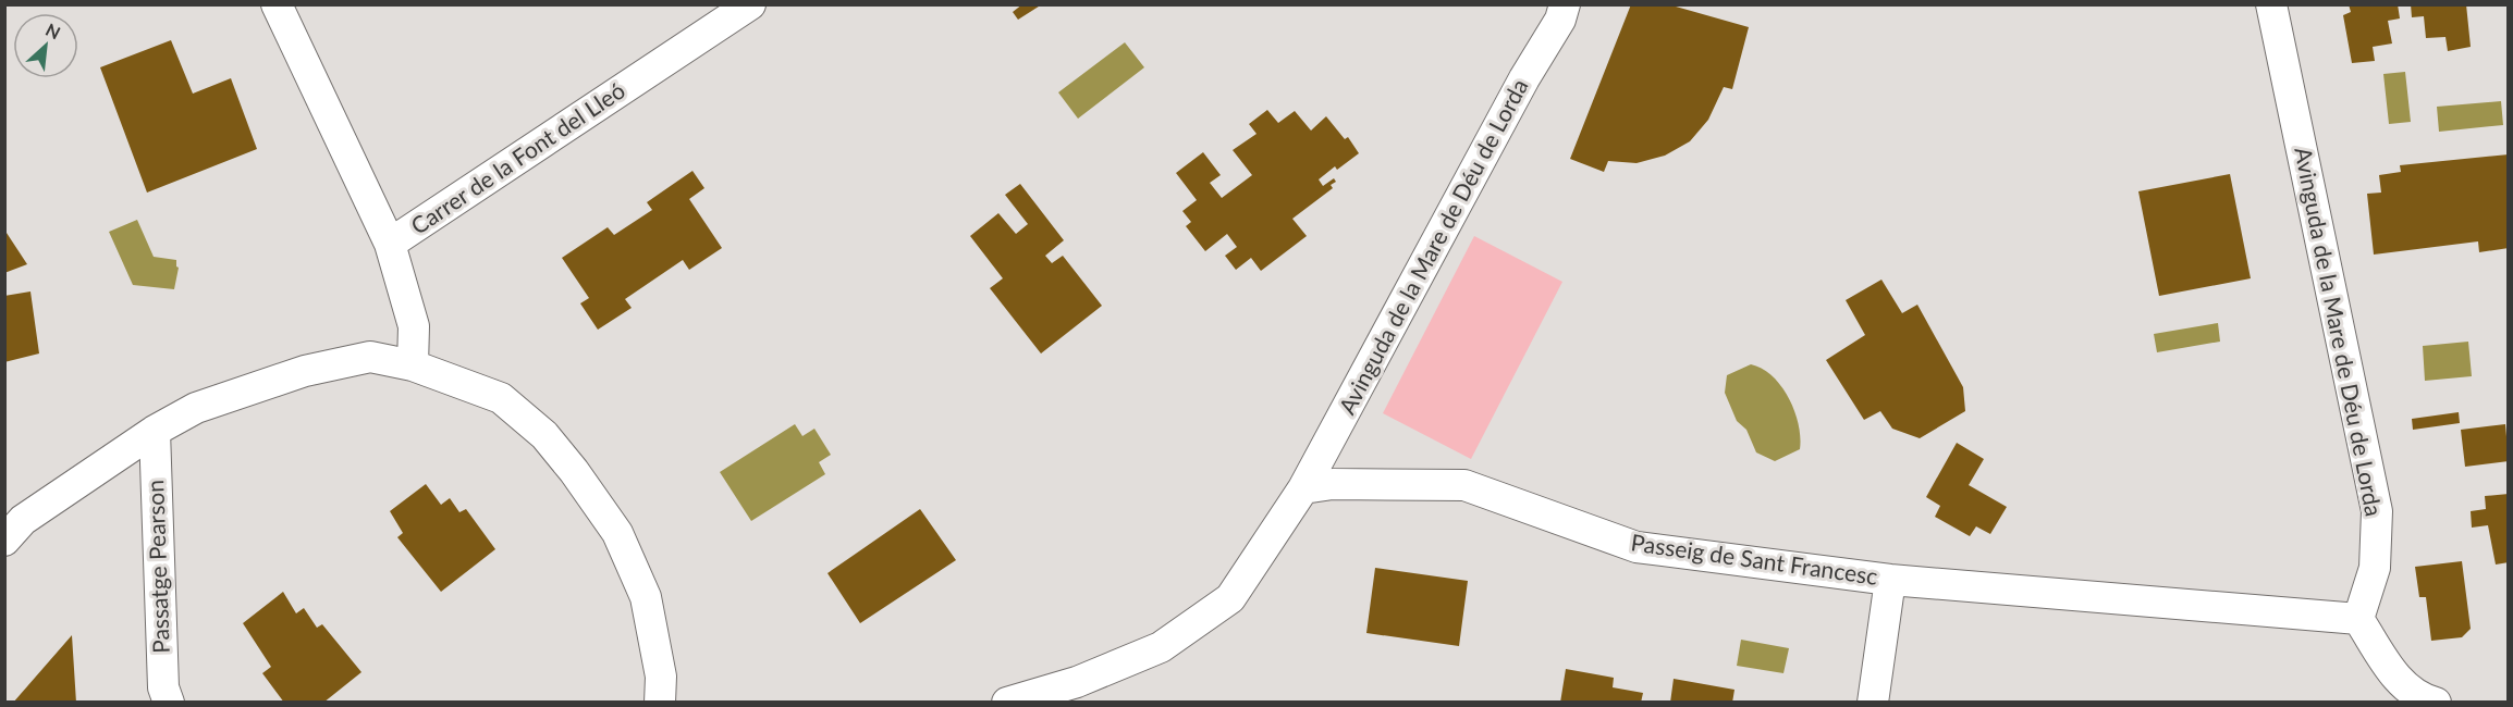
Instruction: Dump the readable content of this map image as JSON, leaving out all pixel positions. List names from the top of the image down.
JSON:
{
  "streets": {
    "street": [
      "Carrer de la Font del Lleó",
      "Avinguda de la Mare de Déu de Lorda",
      "Passeig de Sant Francesc",
      "Passatge Pearson"
    ]
  },
  "crossings": [
    ["Avinguda de la Mare de Déu de Lorda", "Passeig de Sant Francesc"]
  ],
  "north": "top right"
}
